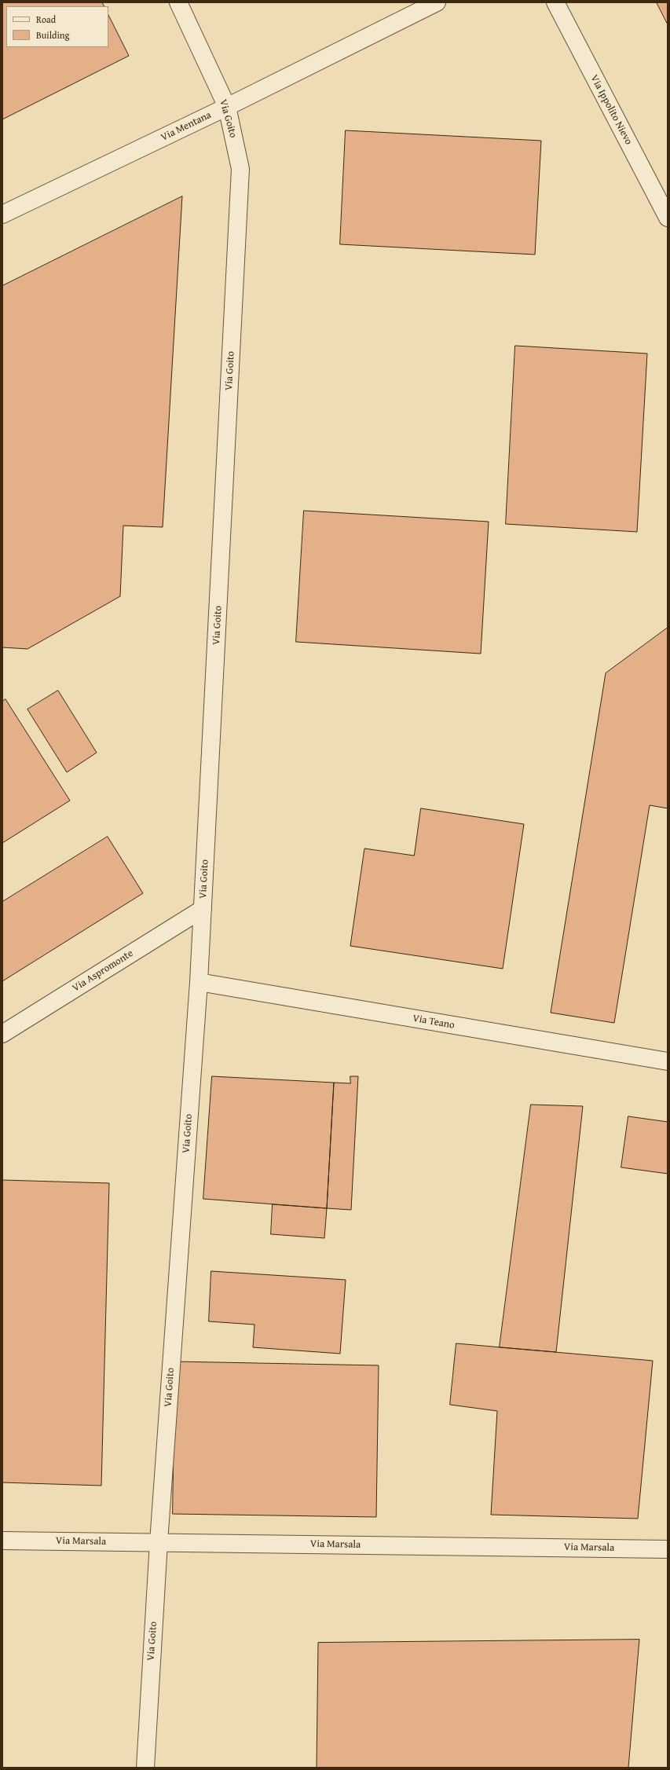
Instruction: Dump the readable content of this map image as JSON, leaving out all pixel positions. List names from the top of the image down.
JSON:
{
  "streets": {
    "street": [
      "Via Ippolito Nievo",
      "Via Goito",
      "Via Mentana",
      "Via Aspromonte",
      "Via Teano",
      "Via Marsala"
    ]
  },
  "crossings": [
    ["Via Goito", "Via Mentana"],
    ["Via Goito", "Via Aspromonte"],
    ["Via Goito", "Via Teano"],
    ["Via Goito", "Via Marsala"]
  ],
  "legend": ["Road", "Building"]
}
